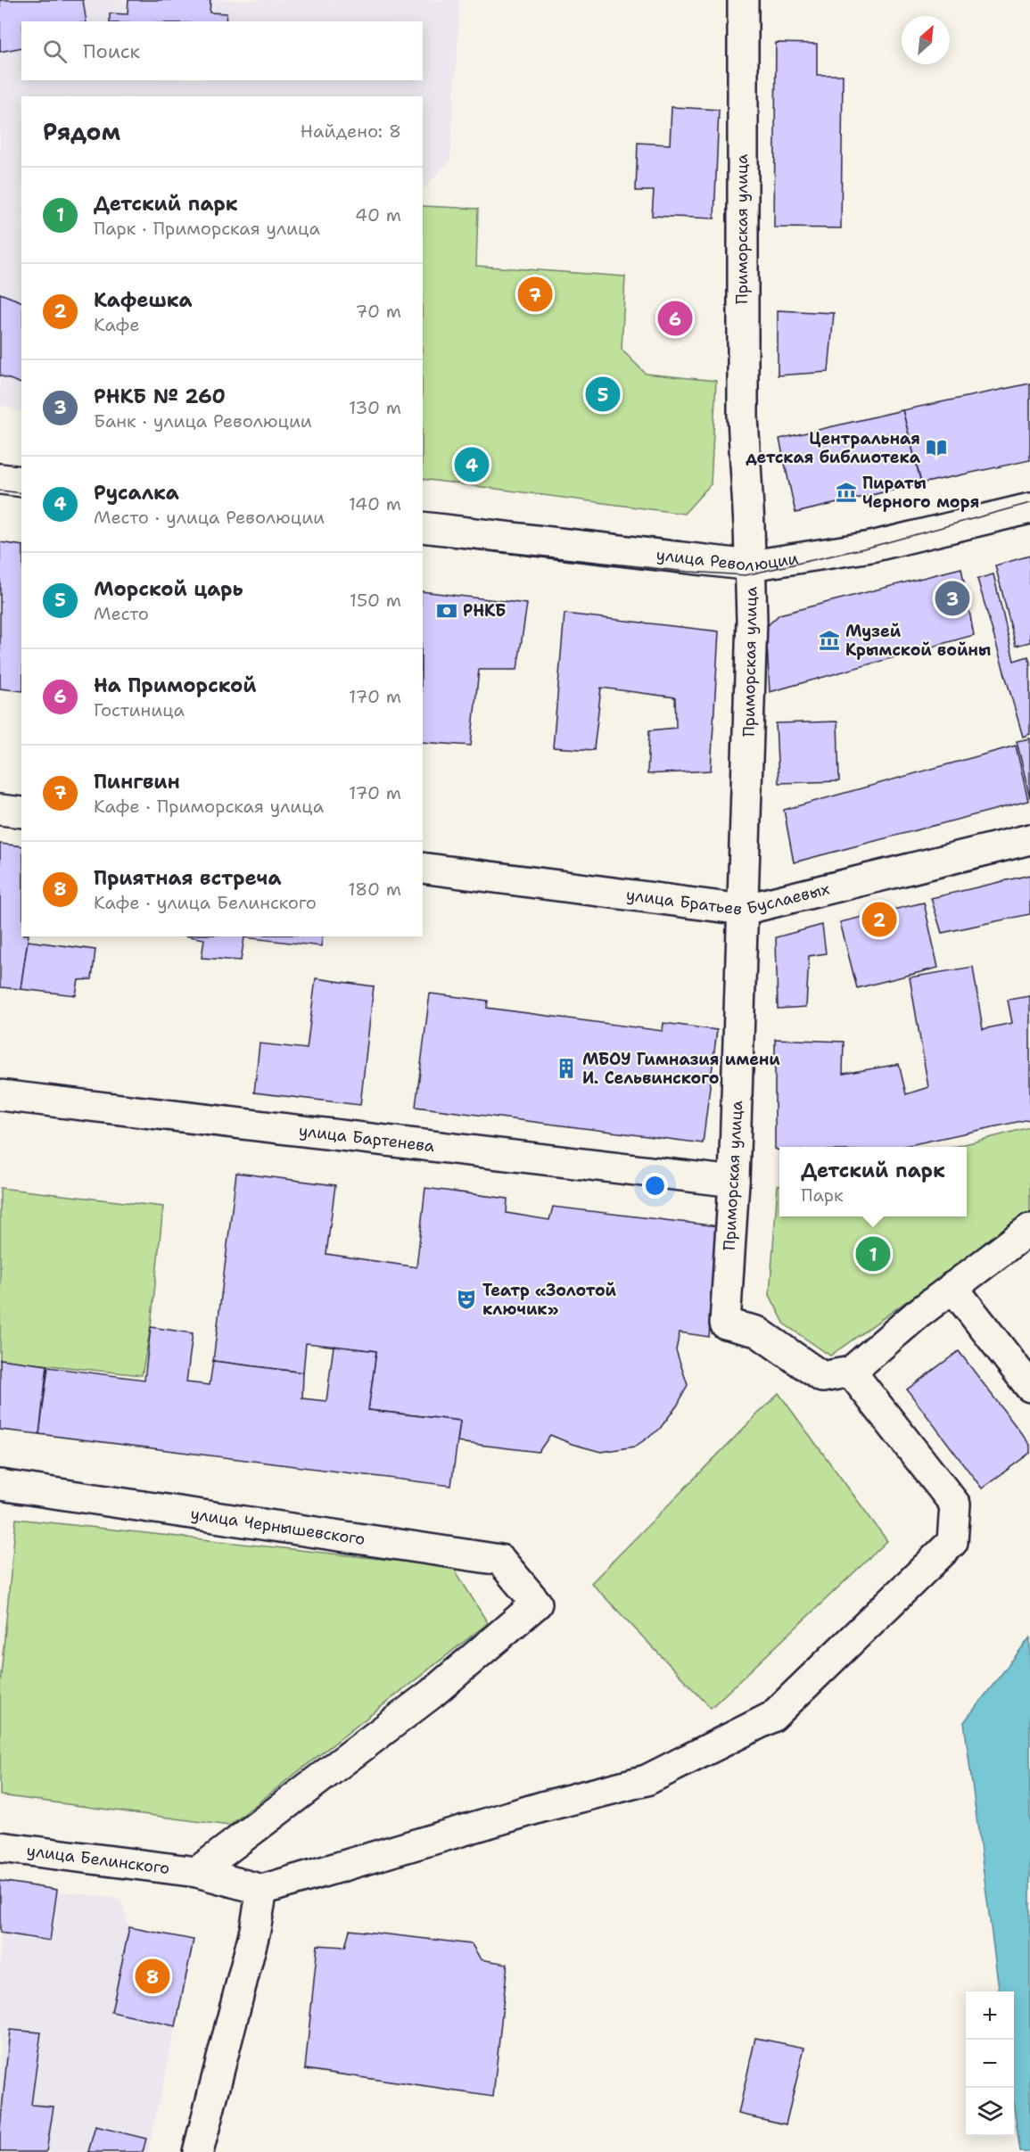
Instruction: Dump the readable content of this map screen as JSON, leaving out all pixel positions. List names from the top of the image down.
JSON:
{
  "streets": {
    "street": [
      "Приморская улица",
      "улица Революции",
      "улица Братьев Буслаевых",
      "улица Бартенева",
      "улица Чернышевского",
      "улица Белинского"
    ]
  },
  "crossings": [
    ["Приморская улица", "улица Революции"],
    ["Приморская улица", "улица Братьев Буслаевых"],
    ["Приморская улица", "улица Бартенева"],
    ["улица Чернышевского", "улица Белинского"]
  ],
  "places": {
    "library": ["Центральная детская библиотека"],
    "museum": ["Пираты Черного моря", "Музей Крымской войны"],
    "bank": ["РНКБ"],
    "building": ["МБОУ Гимназия имени И. Сельвинского"],
    "theatre": ["Театр «Золотой ключик»"]
  },
  "north": "top right",
  "page": {
    "search": "Поиск",
    "heading": ["Рядом", "Найдено: 8"],
    "list": [
      {
        "mark": "1",
        "name": "Детский парк",
        "note": "Парк · Приморская улица",
        "value": "40 m"
      },
      {
        "mark": "2",
        "name": "Кафешка",
        "note": "Кафе",
        "value": "70 m"
      },
      {
        "mark": "3",
        "name": "РНКБ № 260",
        "note": "Банк · улица Революции",
        "value": "130 m"
      },
      {
        "mark": "4",
        "name": "Русалка",
        "note": "Место · улица Революции",
        "value": "140 m"
      },
      {
        "mark": "5",
        "name": "Морской царь",
        "note": "Место",
        "value": "150 m"
      },
      {
        "mark": "6",
        "name": "На Приморской",
        "note": "Гостиница",
        "value": "170 m"
      },
      {
        "mark": "7",
        "name": "Пингвин",
        "note": "Кафе · Приморская улица",
        "value": "170 m"
      },
      {
        "mark": "8",
        "name": "Приятная встреча",
        "note": "Кафе · улица Белинского",
        "value": "180 m"
      }
    ],
    "pins": [
      "7",
      "6",
      "5",
      "4",
      "3",
      "2",
      "1",
      "8"
    ],
    "popup": ["Детский парк", "Парк"],
    "map_buttons": ["+", "−"]
  }
}
